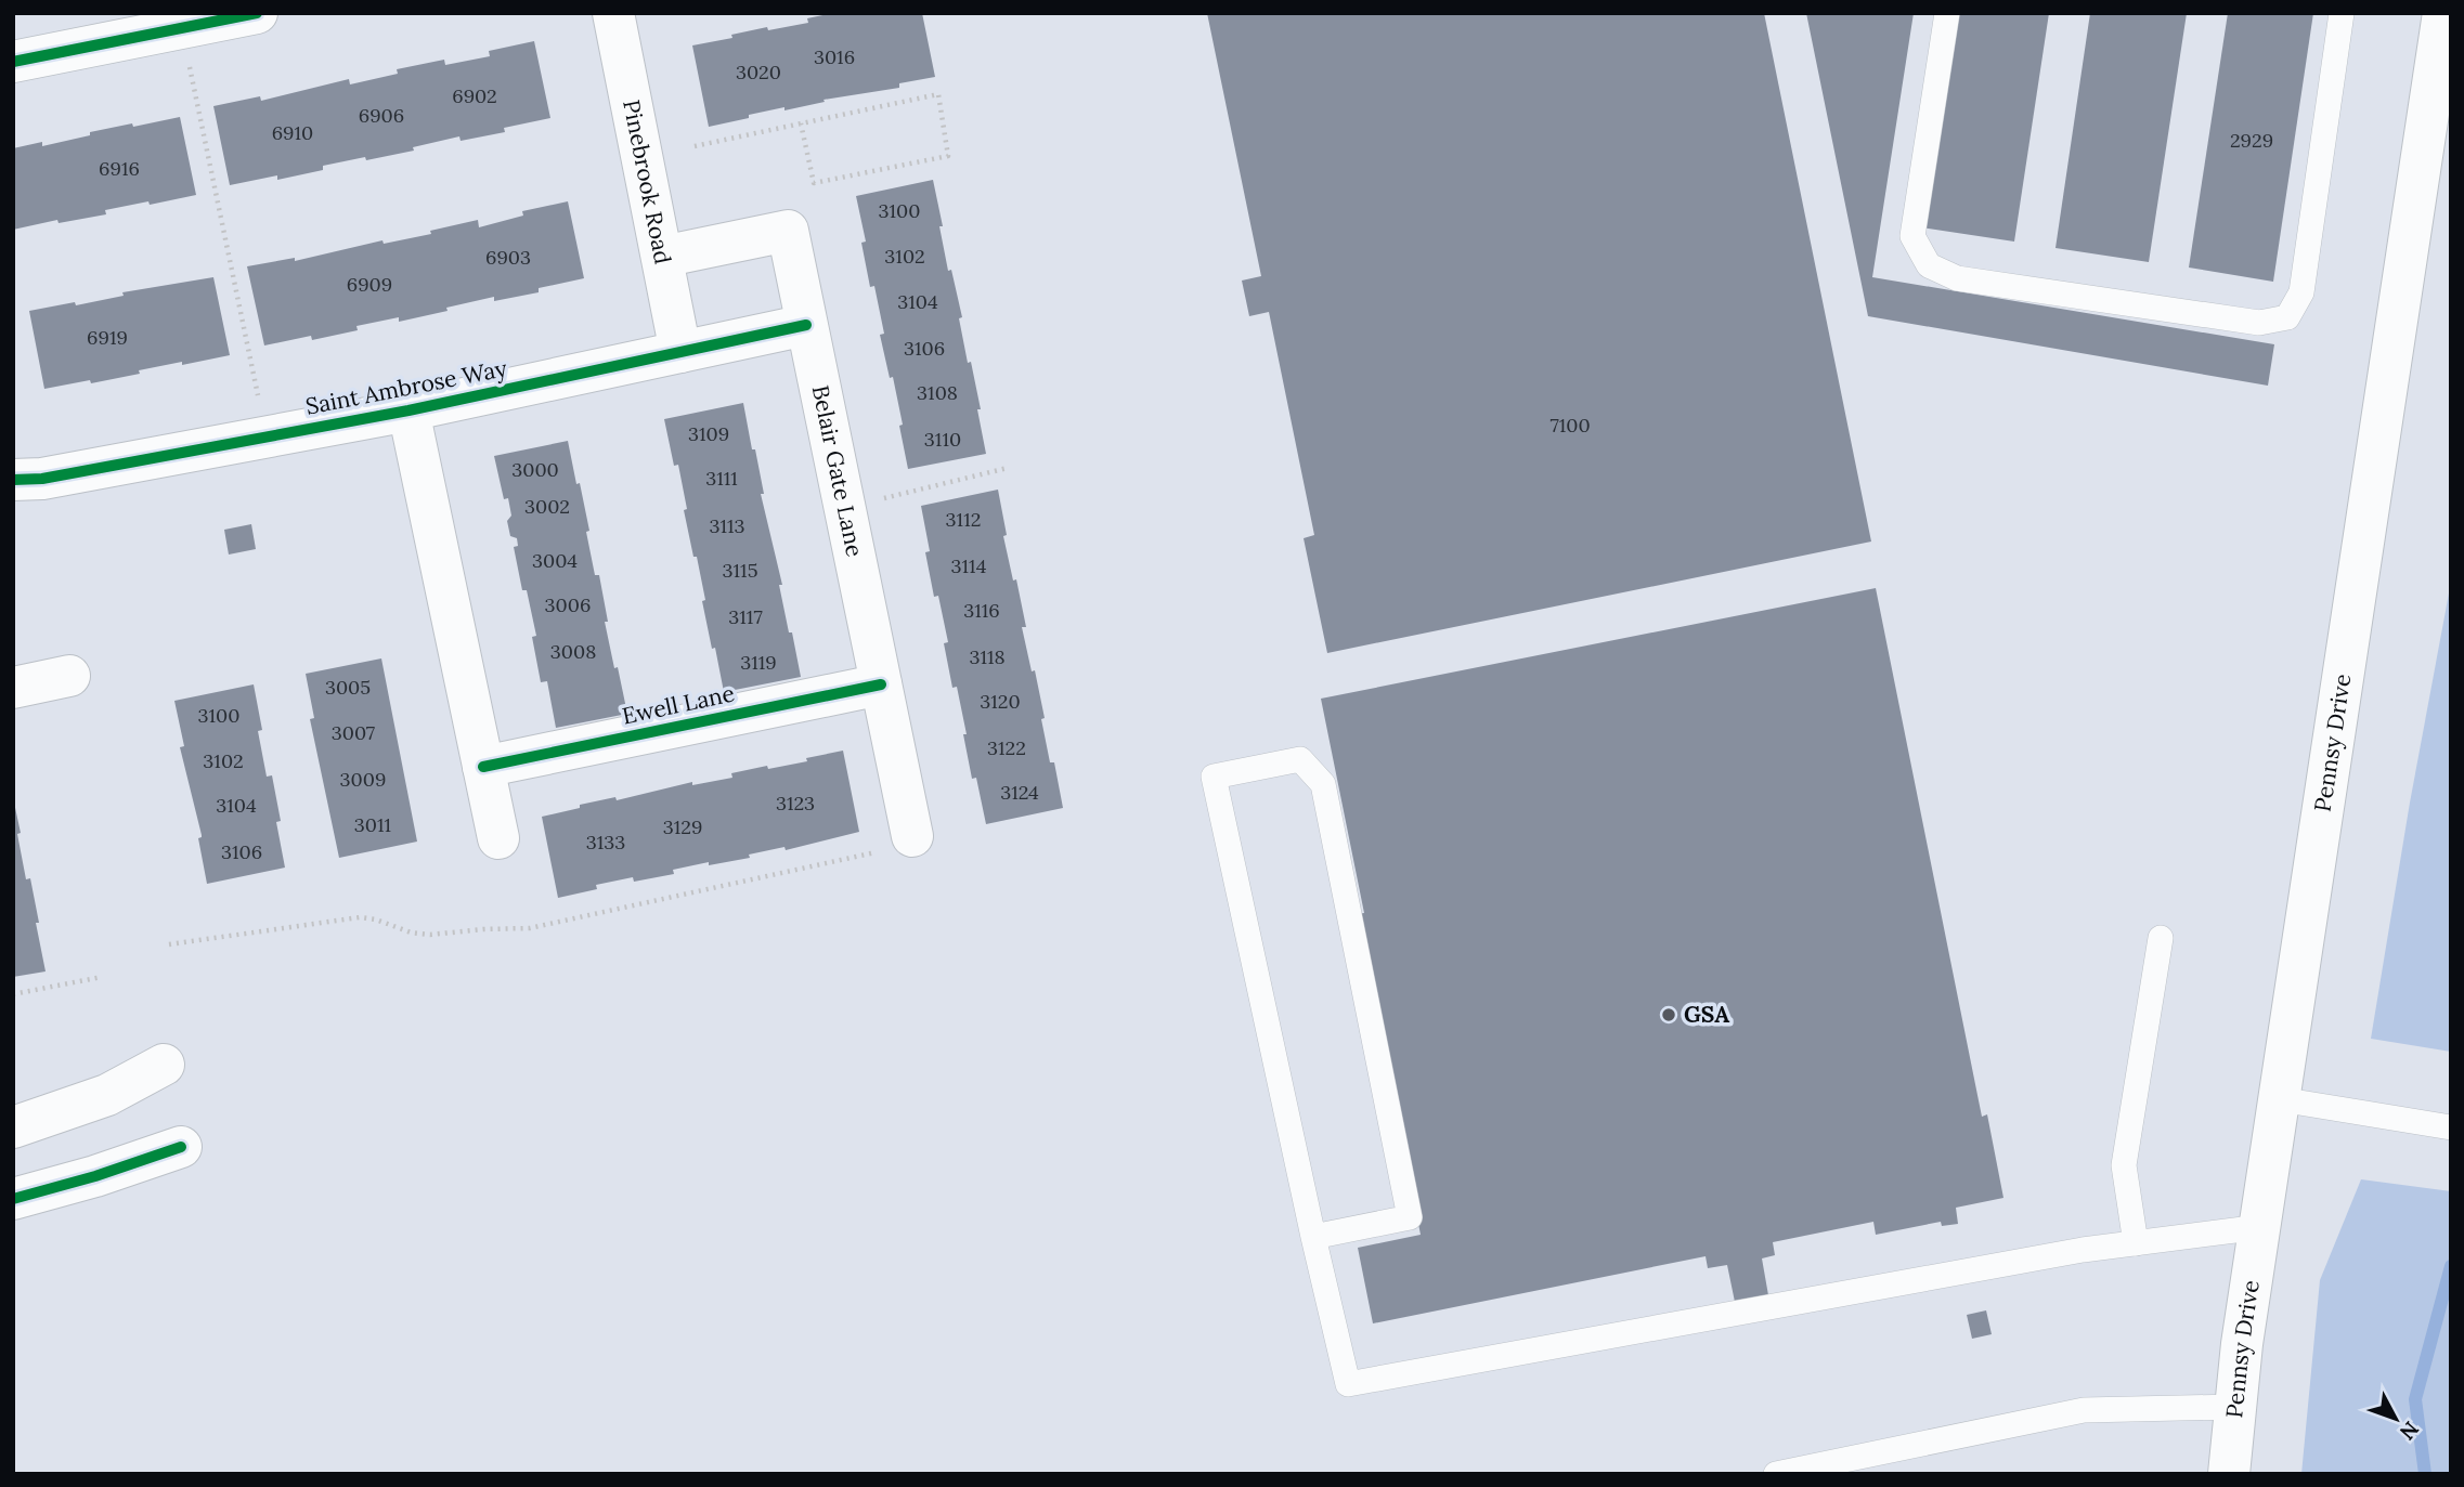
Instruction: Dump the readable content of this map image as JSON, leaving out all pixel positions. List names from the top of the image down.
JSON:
{
  "streets": {
    "street": [
      "Pinebrook Road",
      "Saint Ambrose Way",
      "Belair Gate Lane",
      "Ewell Lane",
      "Pennsy Drive"
    ]
  },
  "crossings": [
    ["Pinebrook Road", "Saint Ambrose Way"],
    ["Pinebrook Road", "Belair Gate Lane"],
    ["Saint Ambrose Way", "Belair Gate Lane"],
    ["Belair Gate Lane", "Ewell Lane"]
  ],
  "places": ["GSA"],
  "house_numbers": [
    "3016",
    "3020",
    "6902",
    "6906",
    "6910",
    "2929",
    "6916",
    "3100",
    "3102",
    "6903",
    "6909",
    "3104",
    "6919",
    "3106",
    "3108",
    "7100",
    "3109",
    "3110",
    "3000",
    "3111",
    "3002",
    "3112",
    "3113",
    "3004",
    "3114",
    "3115",
    "3006",
    "3116",
    "3117",
    "3008",
    "3118",
    "3119",
    "3005",
    "3120",
    "3100",
    "3007",
    "3122",
    "3102",
    "3009",
    "3124",
    "3123",
    "3104",
    "3011",
    "3129",
    "3133",
    "3106"
  ],
  "north": "bottom right"
}
